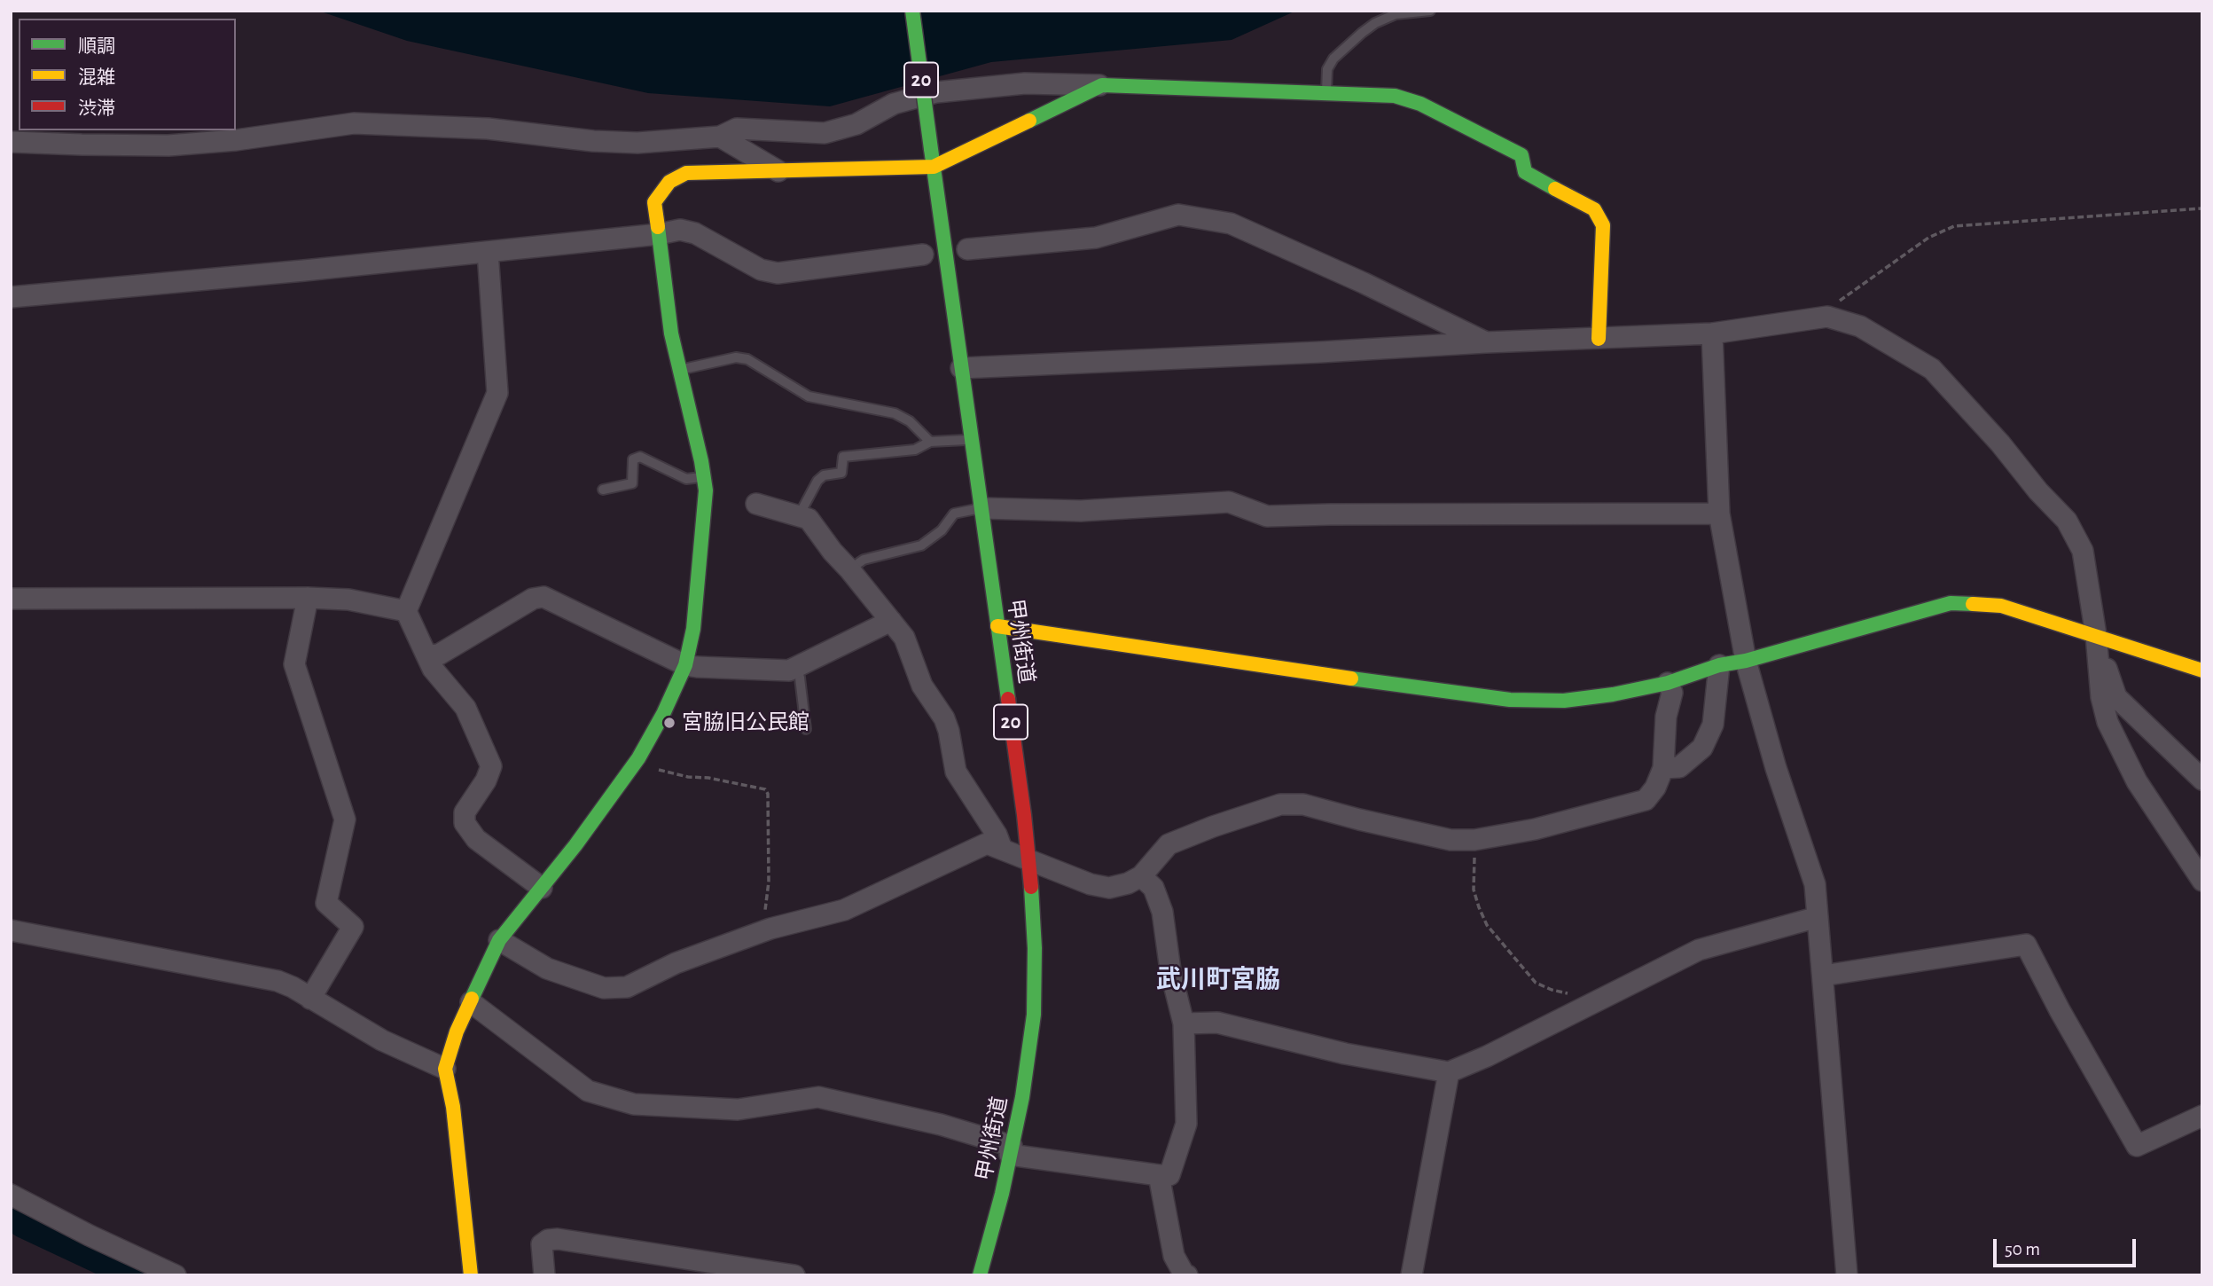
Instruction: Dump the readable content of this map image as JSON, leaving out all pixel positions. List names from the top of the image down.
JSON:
{
  "streets": {
    "main road": ["20", "甲州街道"]
  },
  "districts": ["武川町宮脇"],
  "places": ["宮脇旧公民館"],
  "legend": ["順調", "混雑", "渋滞"],
  "scale_bar": "50 m"
}
